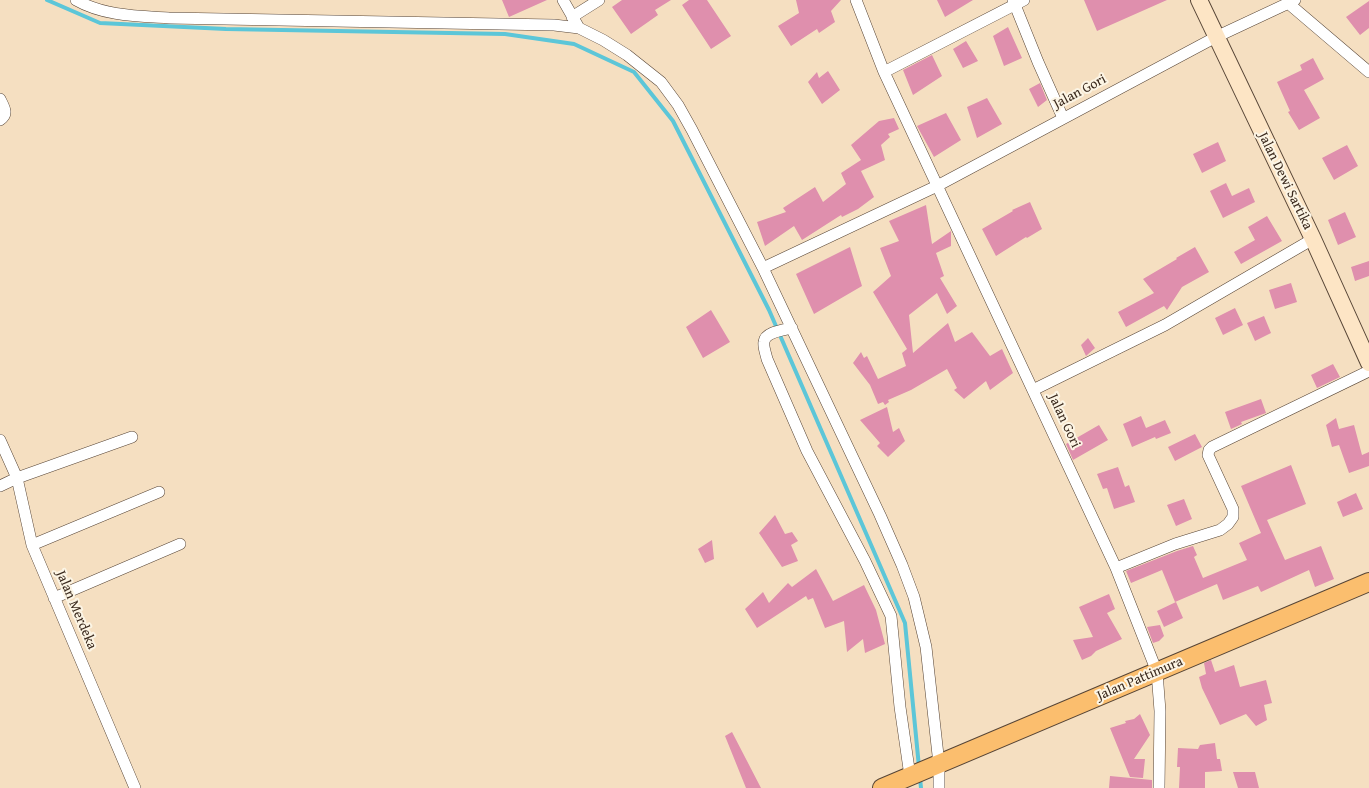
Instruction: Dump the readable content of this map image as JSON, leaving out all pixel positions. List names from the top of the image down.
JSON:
{
  "streets": {
    "main road": ["Jalan Dewi Sartika", "Jalan Pattimura"],
    "street": ["Jalan Gori", "Jalan Merdeka"]
  },
  "crossings": [
    ["Jalan Gori", "Jalan Dewi Sartika"],
    ["Jalan Gori", "Jalan Pattimura"]
  ]
}
